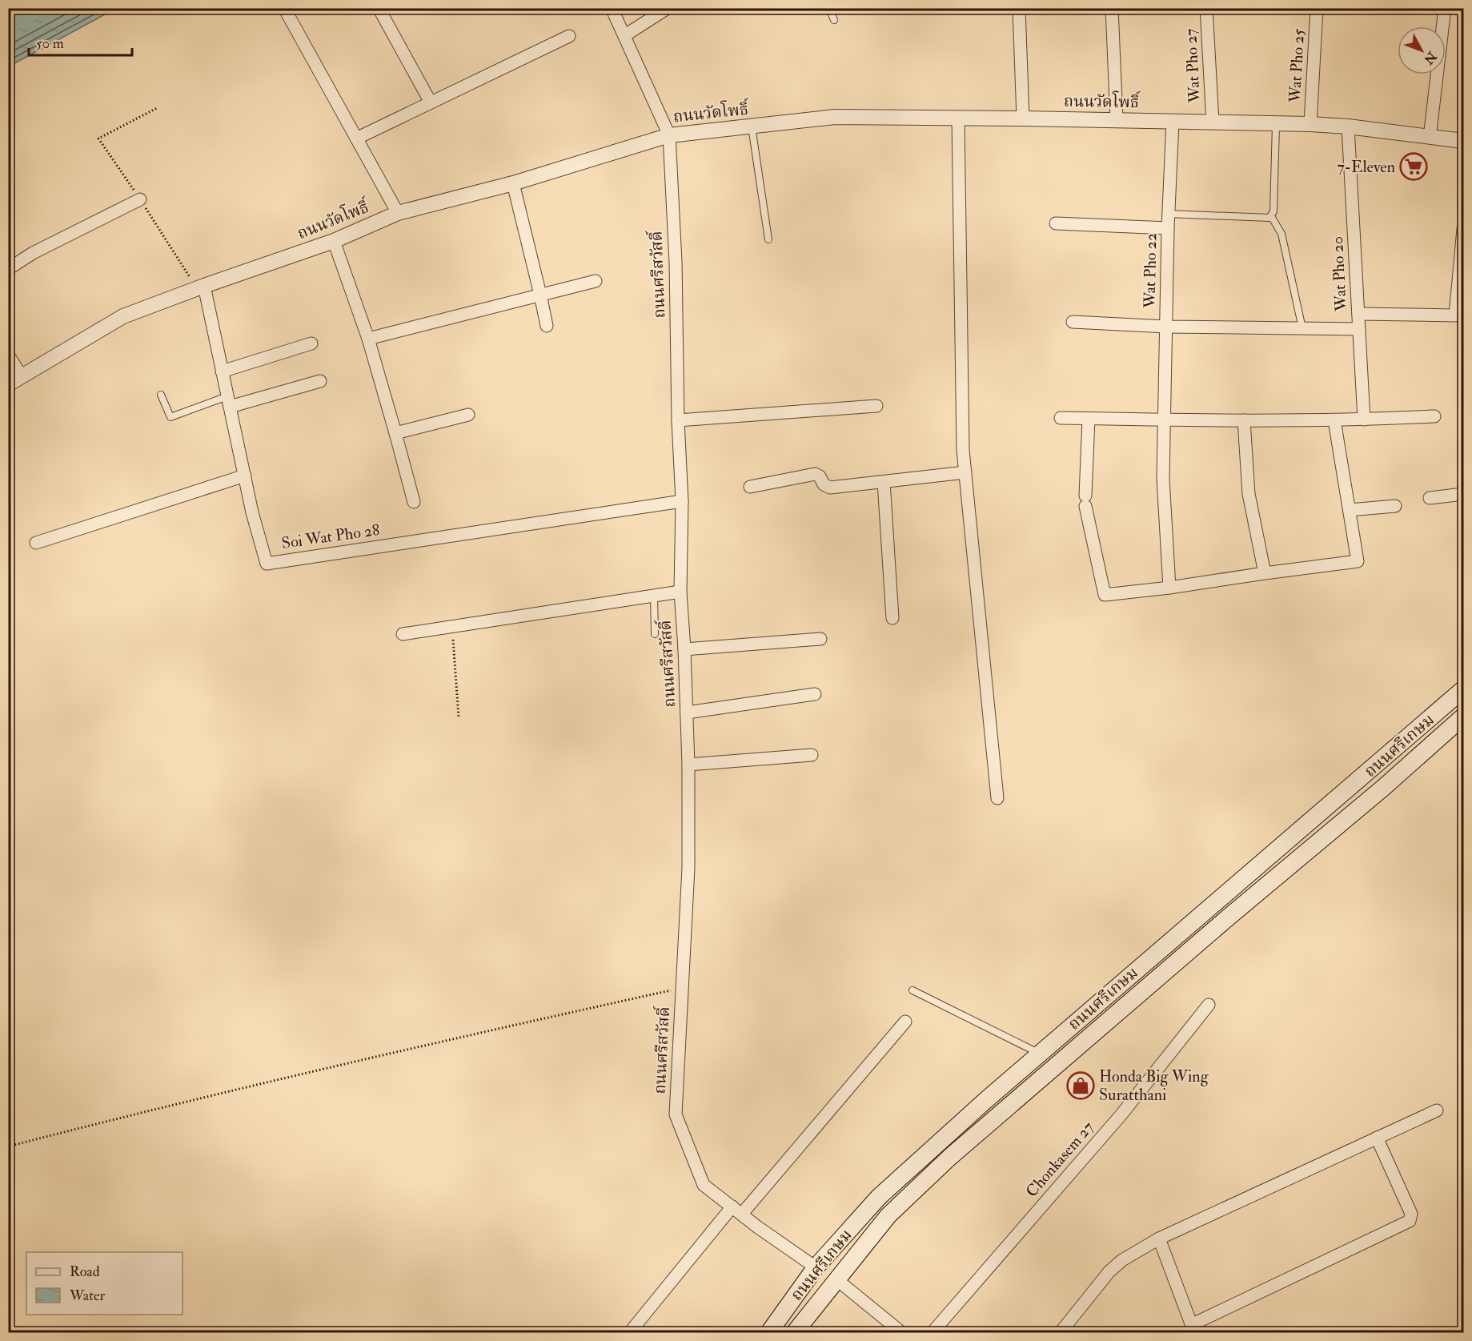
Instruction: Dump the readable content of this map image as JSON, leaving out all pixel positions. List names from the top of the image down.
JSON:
{
  "streets": {
    "main road": ["ถนนศรีเกษม"],
    "street": [
      "Wat Pho 27",
      "Wat Pho 25",
      "ถนนวัดโพธิ์",
      "Wat Pho 22",
      "Wat Pho 20",
      "ถนนศรีสวัสดิ์",
      "Soi Wat Pho 28",
      "Chonkasem 27"
    ]
  },
  "crossings": [
    ["Wat Pho 27", "ถนนวัดโพธิ์"],
    ["Wat Pho 25", "ถนนวัดโพธิ์"],
    ["ถนนวัดโพธิ์", "Wat Pho 22"],
    ["ถนนวัดโพธิ์", "Wat Pho 20"],
    ["ถนนวัดโพธิ์", "ถนนศรีสวัสดิ์"],
    ["ถนนวัดโพธิ์", "Soi Wat Pho 28"],
    ["ถนนศรีสวัสดิ์", "Soi Wat Pho 28"],
    ["ถนนศรีสวัสดิ์", "ถนนศรีเกษม"]
  ],
  "places": {
    "supermarket": ["7-Eleven"],
    "shop": ["Honda Big Wing Suratthani"]
  },
  "legend": ["Road", "Water"],
  "scale_bar": "50 m",
  "north": "bottom right"
}
